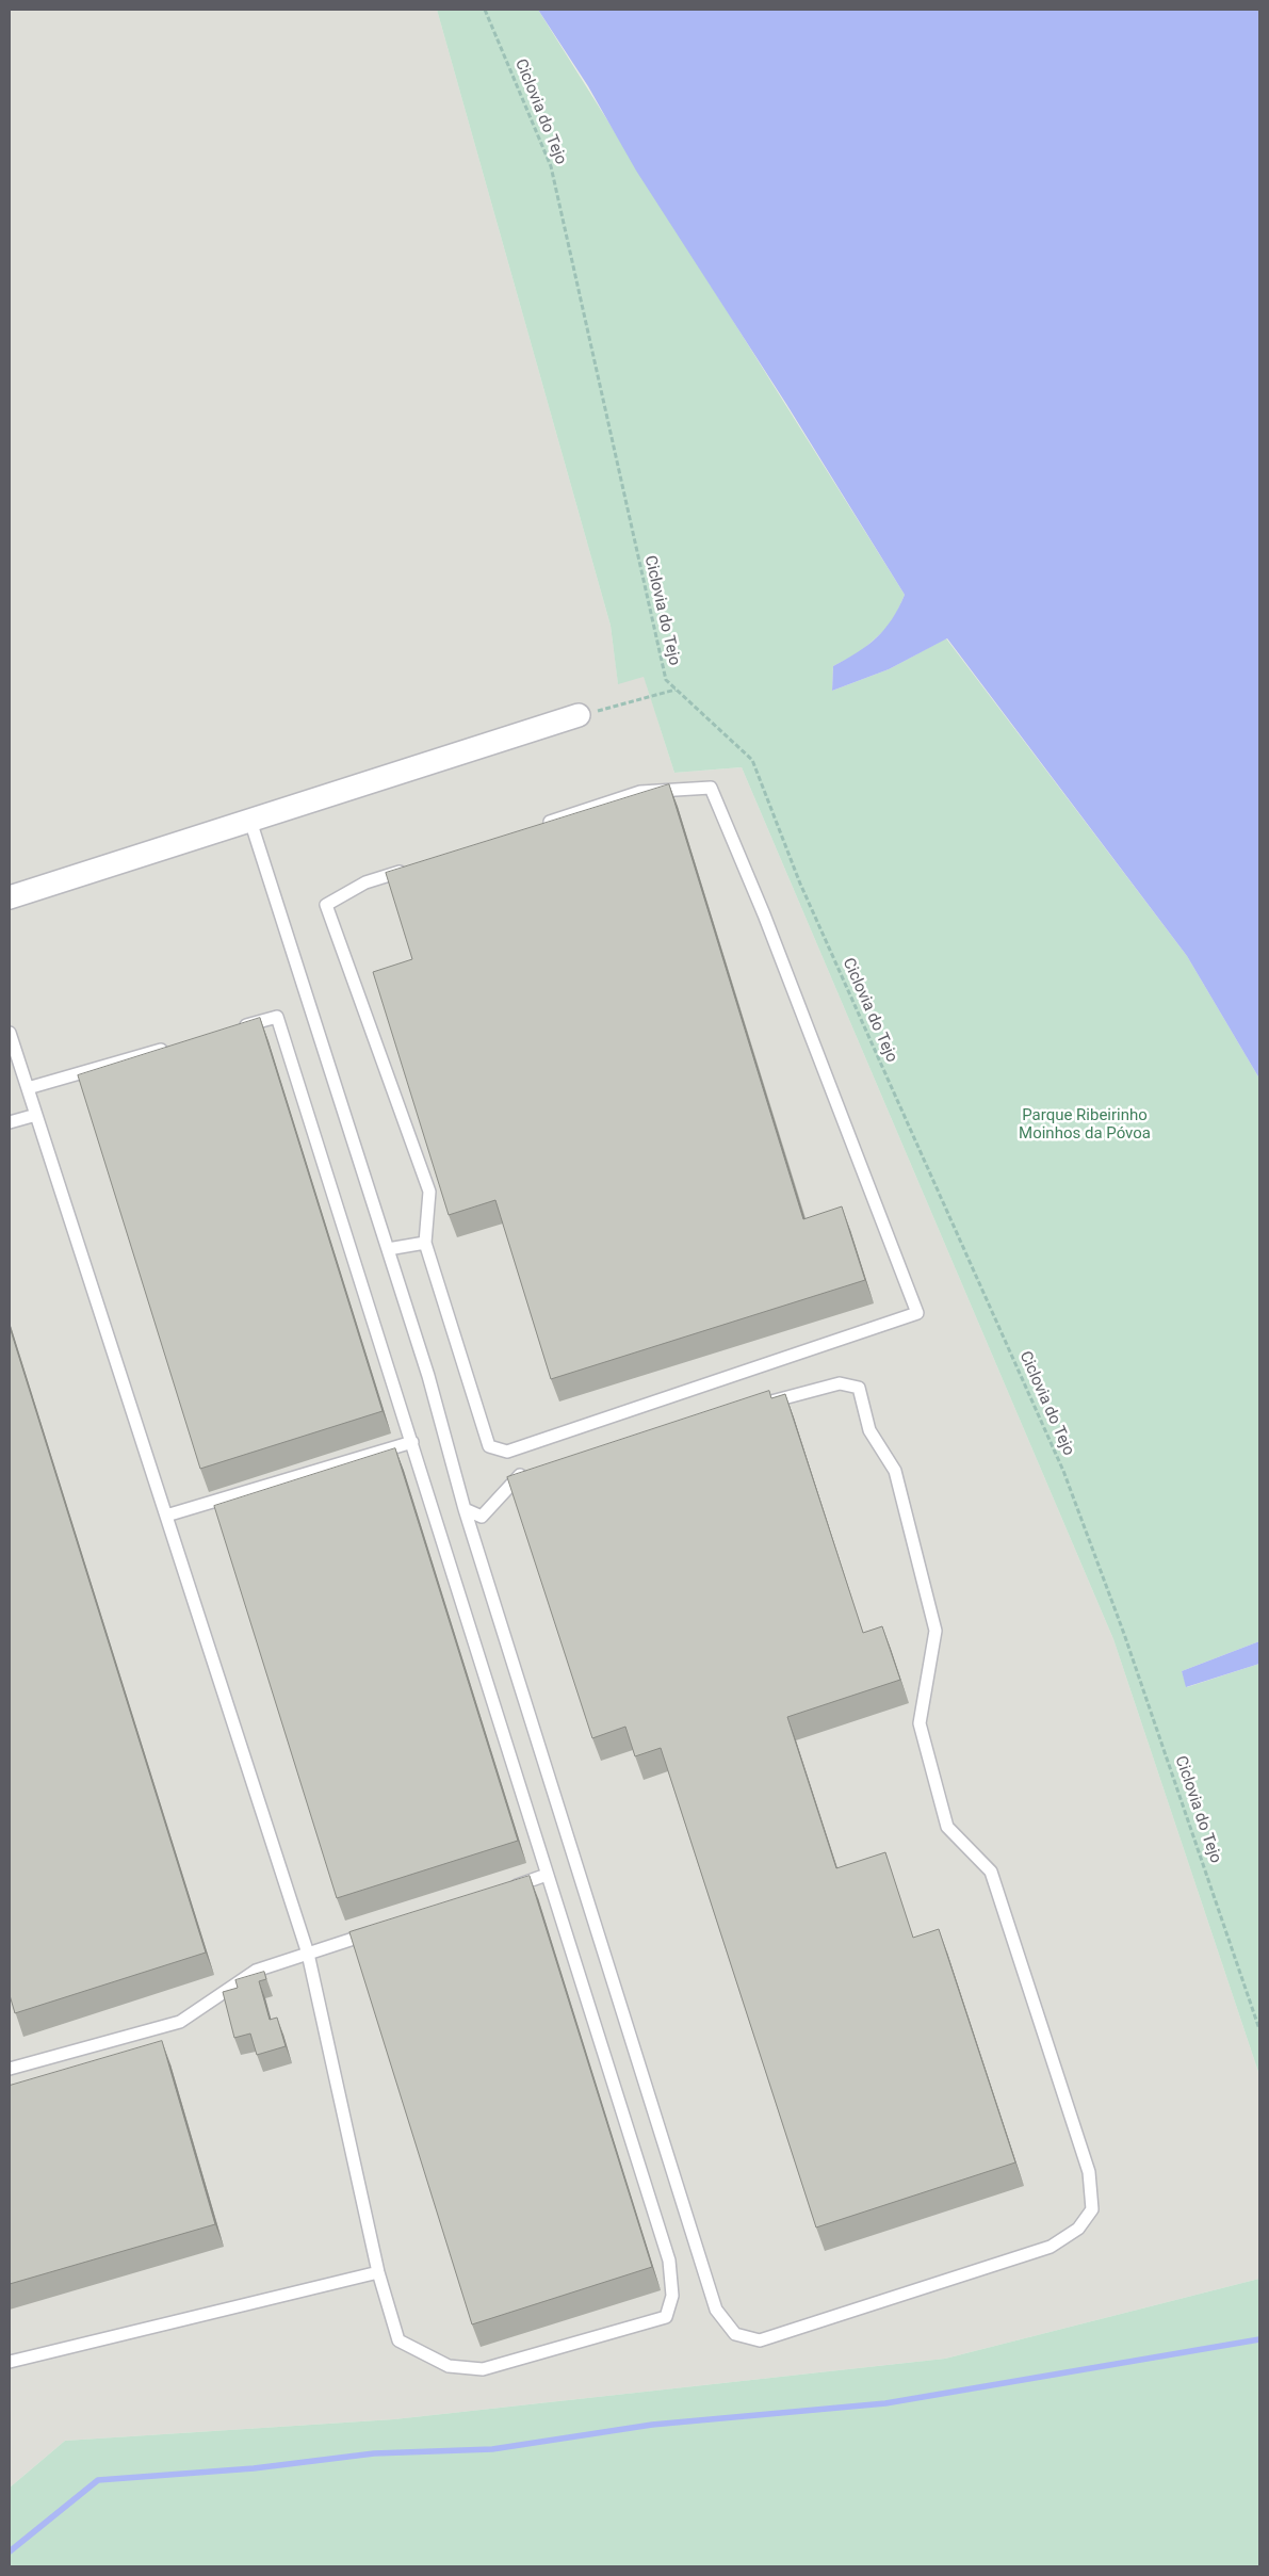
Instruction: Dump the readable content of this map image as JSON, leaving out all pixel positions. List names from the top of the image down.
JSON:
{
  "streets": {
    "path": ["Ciclovia do Tejo"]
  },
  "parks": ["Parque Ribeirinho Moinhos da Póvoa"]
}
